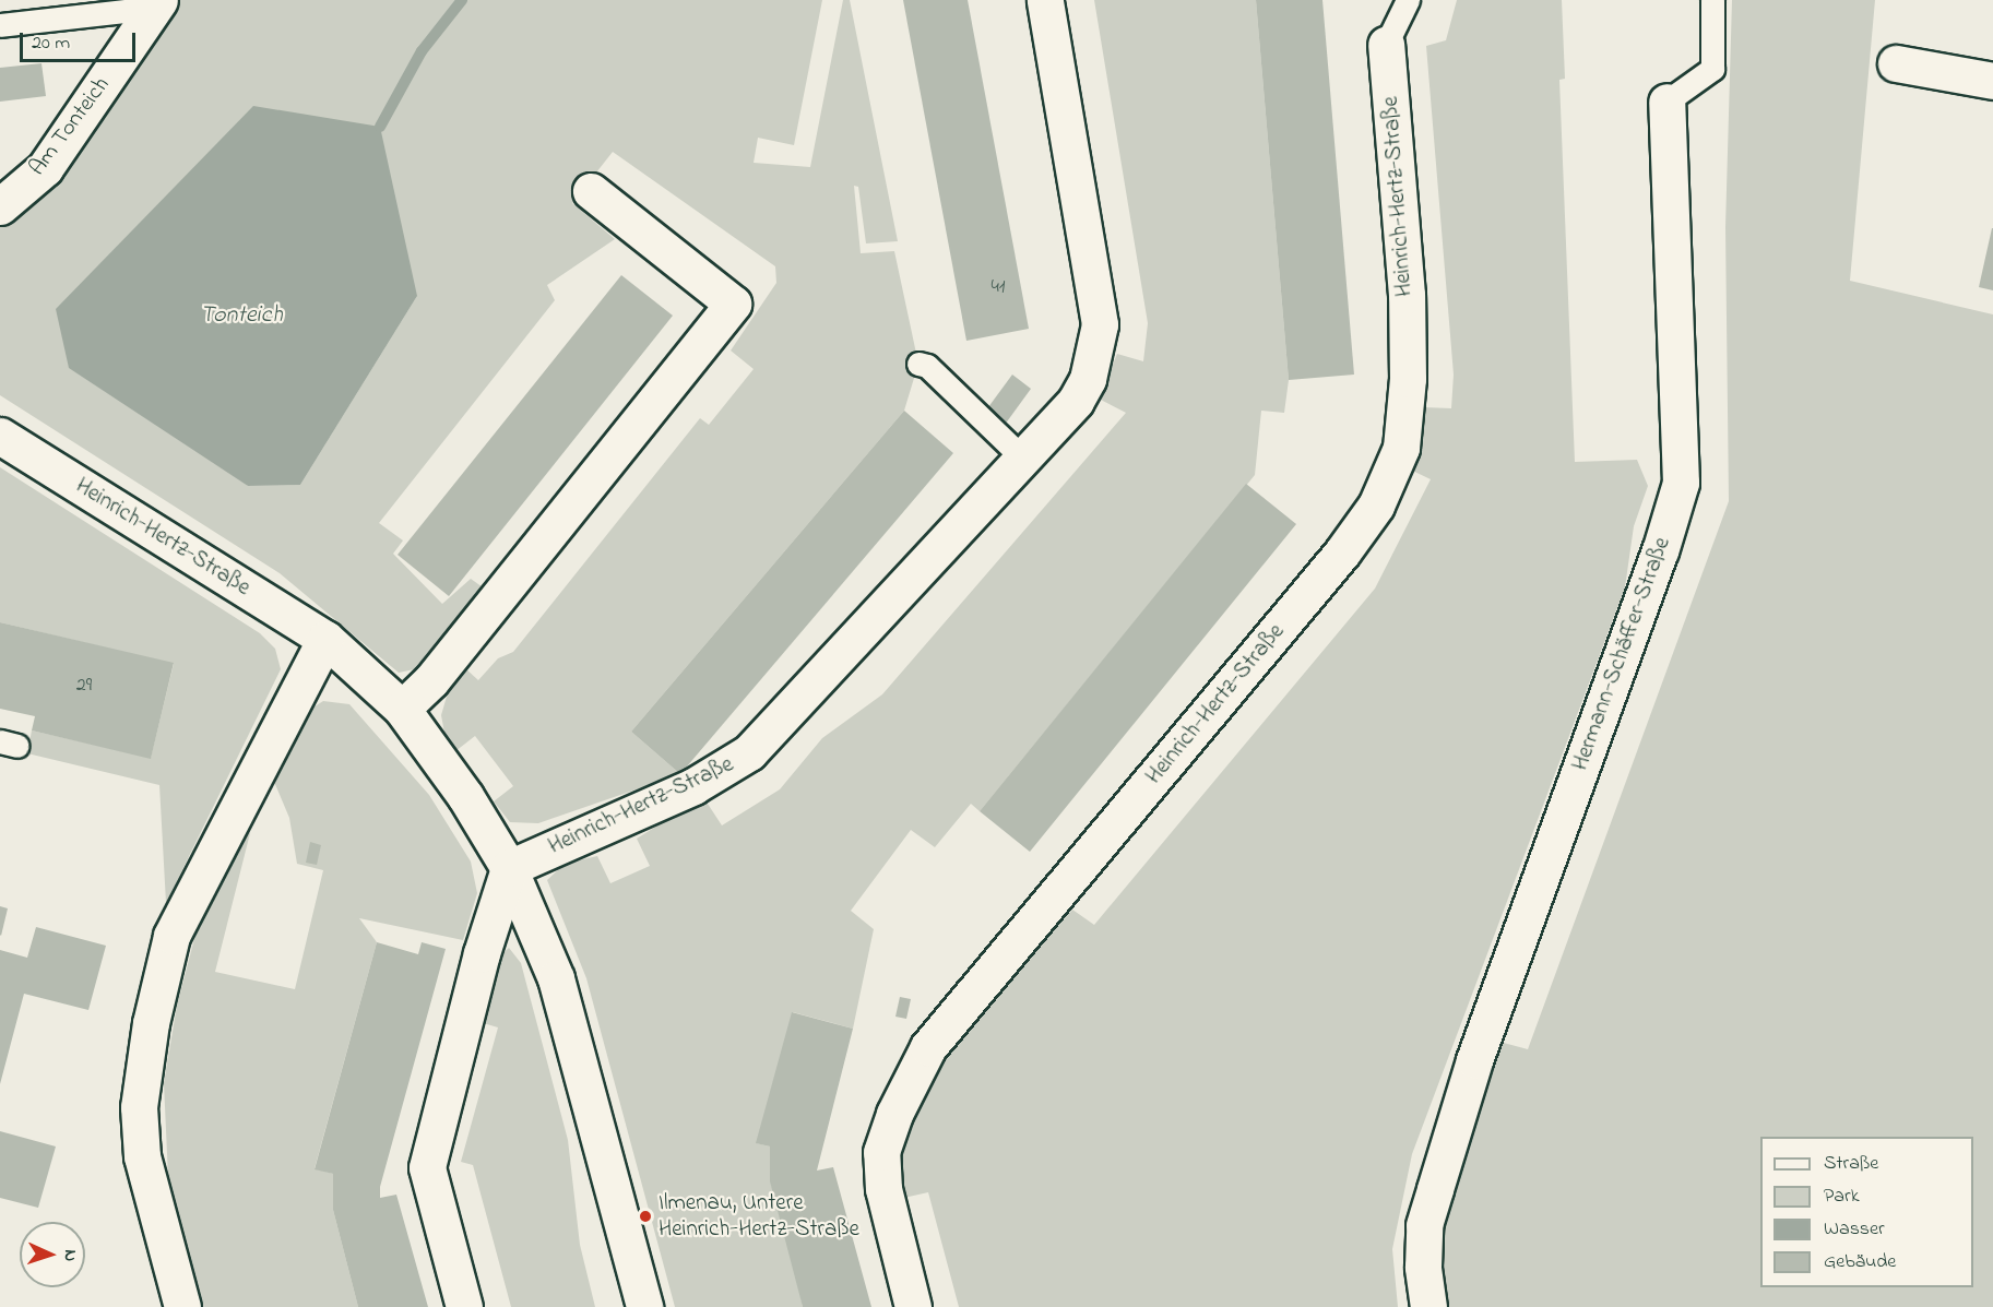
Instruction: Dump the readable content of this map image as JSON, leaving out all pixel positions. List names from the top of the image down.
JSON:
{
  "streets": {
    "street": ["Am Tonteich", "Heinrich-Hertz-Straße", "Hermann-Schäffer-Straße"]
  },
  "water": ["Tonteich"],
  "places": ["Ilmenau, Untere Heinrich-Hertz-Straße"],
  "house_numbers": ["41", "29"],
  "legend": [
    "Straße",
    "Park",
    "Wasser",
    "Gebäude"
  ],
  "scale_bar": "20 m",
  "north": "right"
}
